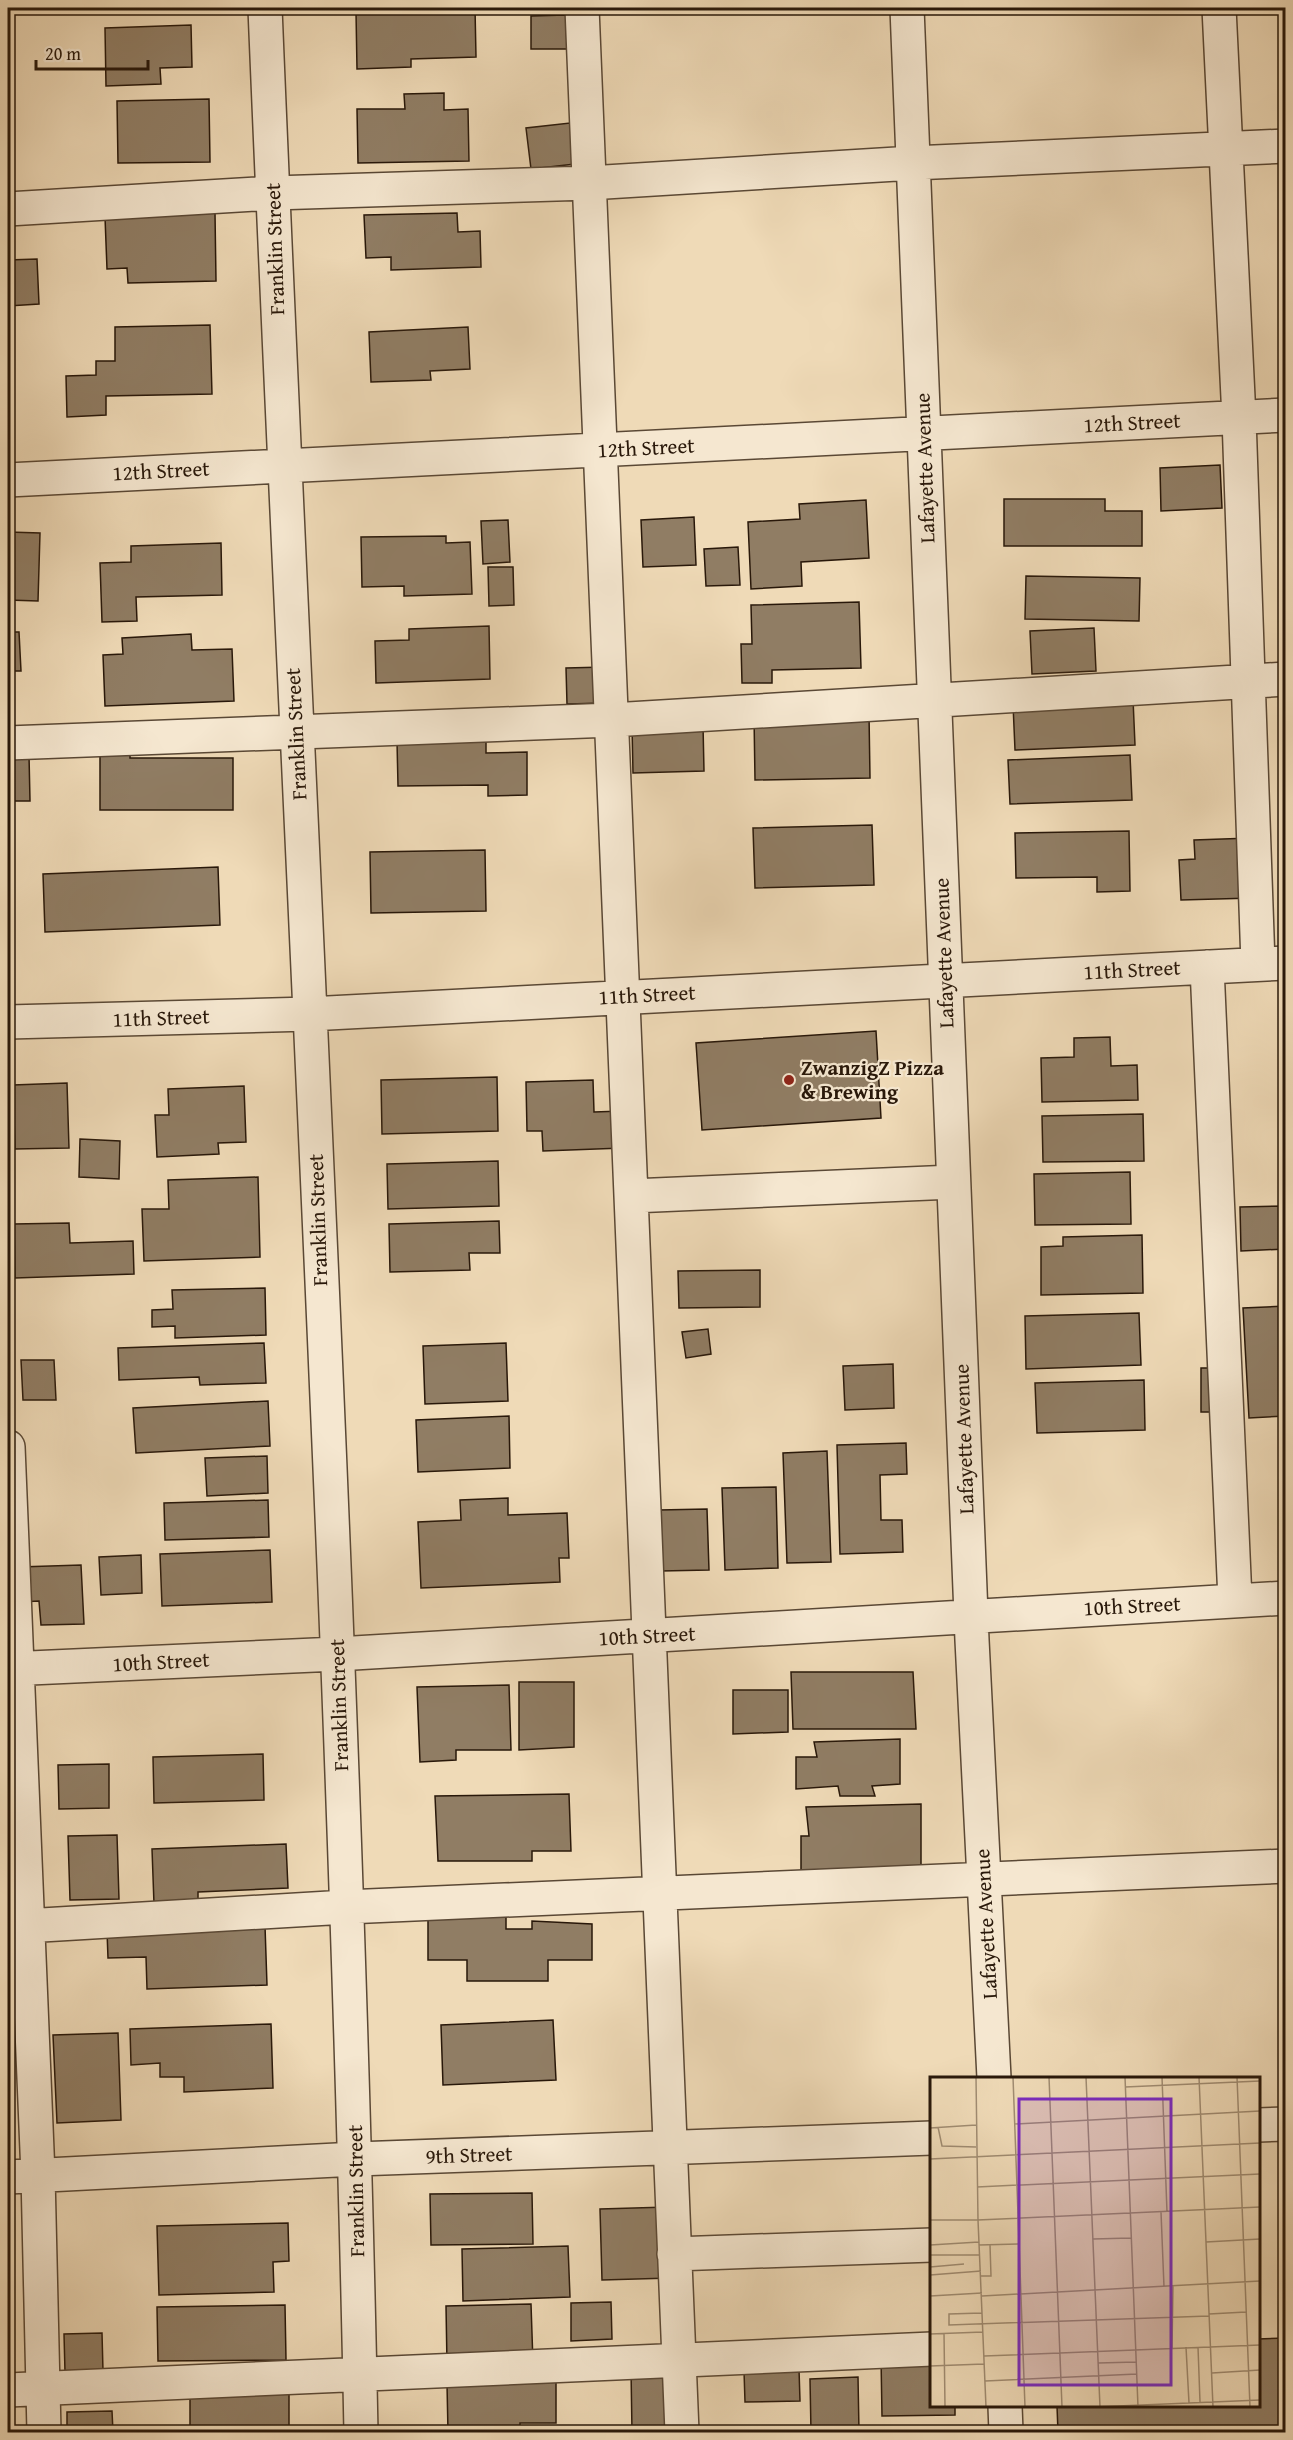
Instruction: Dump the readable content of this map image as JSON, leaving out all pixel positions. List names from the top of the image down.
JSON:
{
  "streets": {
    "street": [
      "Franklin Street",
      "12th Street",
      "Lafayette Avenue",
      "11th Street",
      "10th Street",
      "9th Street"
    ]
  },
  "crossings": [
    ["Franklin Street", "12th Street"],
    ["Franklin Street", "11th Street"],
    ["Franklin Street", "10th Street"],
    ["Franklin Street", "9th Street"],
    ["12th Street", "Lafayette Avenue"],
    ["Lafayette Avenue", "11th Street"],
    ["Lafayette Avenue", "10th Street"]
  ],
  "places": ["ZwanzigZ Pizza & Brewing"],
  "scale_bar": "20 m"
}
